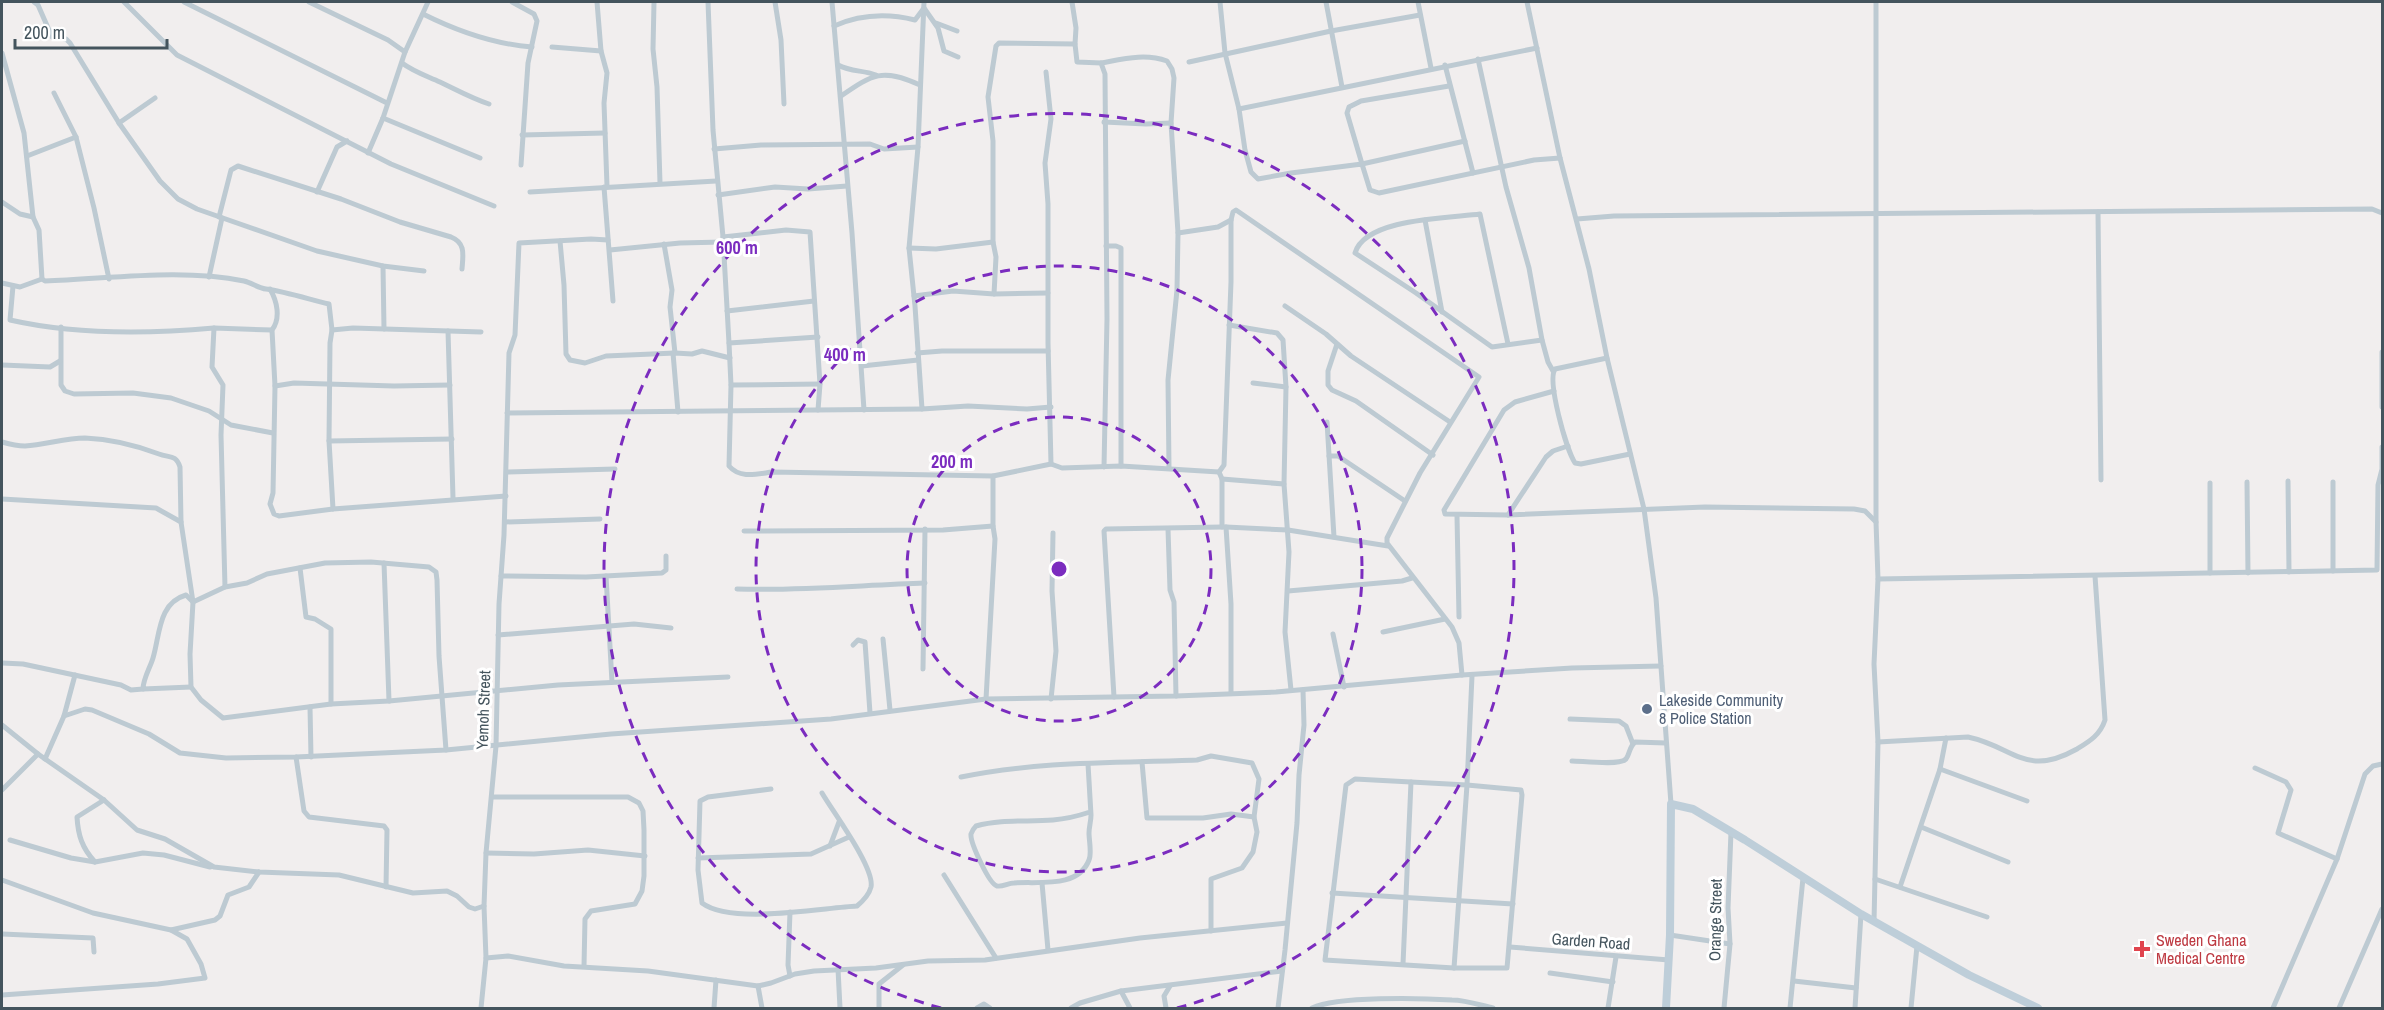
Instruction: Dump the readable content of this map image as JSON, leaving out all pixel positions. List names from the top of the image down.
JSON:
{
  "streets": {
    "street": ["Yemoh Street", "Orange Street", "Garden Road"]
  },
  "places": {
    "other": ["Lakeside Community 8 Police Station"],
    "health": ["Sweden Ghana Medical Centre"]
  },
  "scale_bar": "200 m",
  "rings": ["600 m", "400 m", "200 m"]
}
